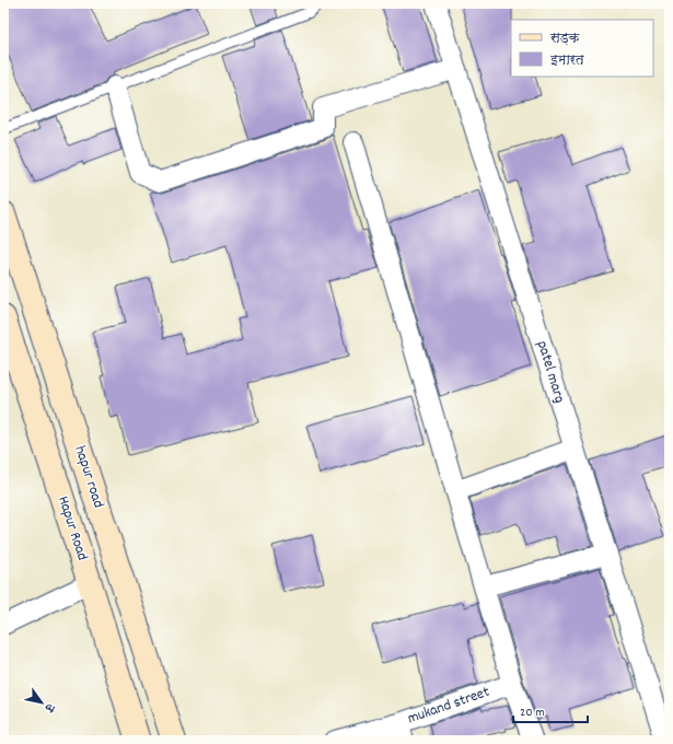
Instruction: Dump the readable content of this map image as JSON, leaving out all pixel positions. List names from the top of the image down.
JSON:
{
  "streets": {
    "main road": ["hapur road", "Hapur Road"],
    "street": ["patel marg", "mukand street"]
  },
  "legend": ["सड़क", "इमारत"],
  "scale_bar": "20 m",
  "north": "bottom right"
}
